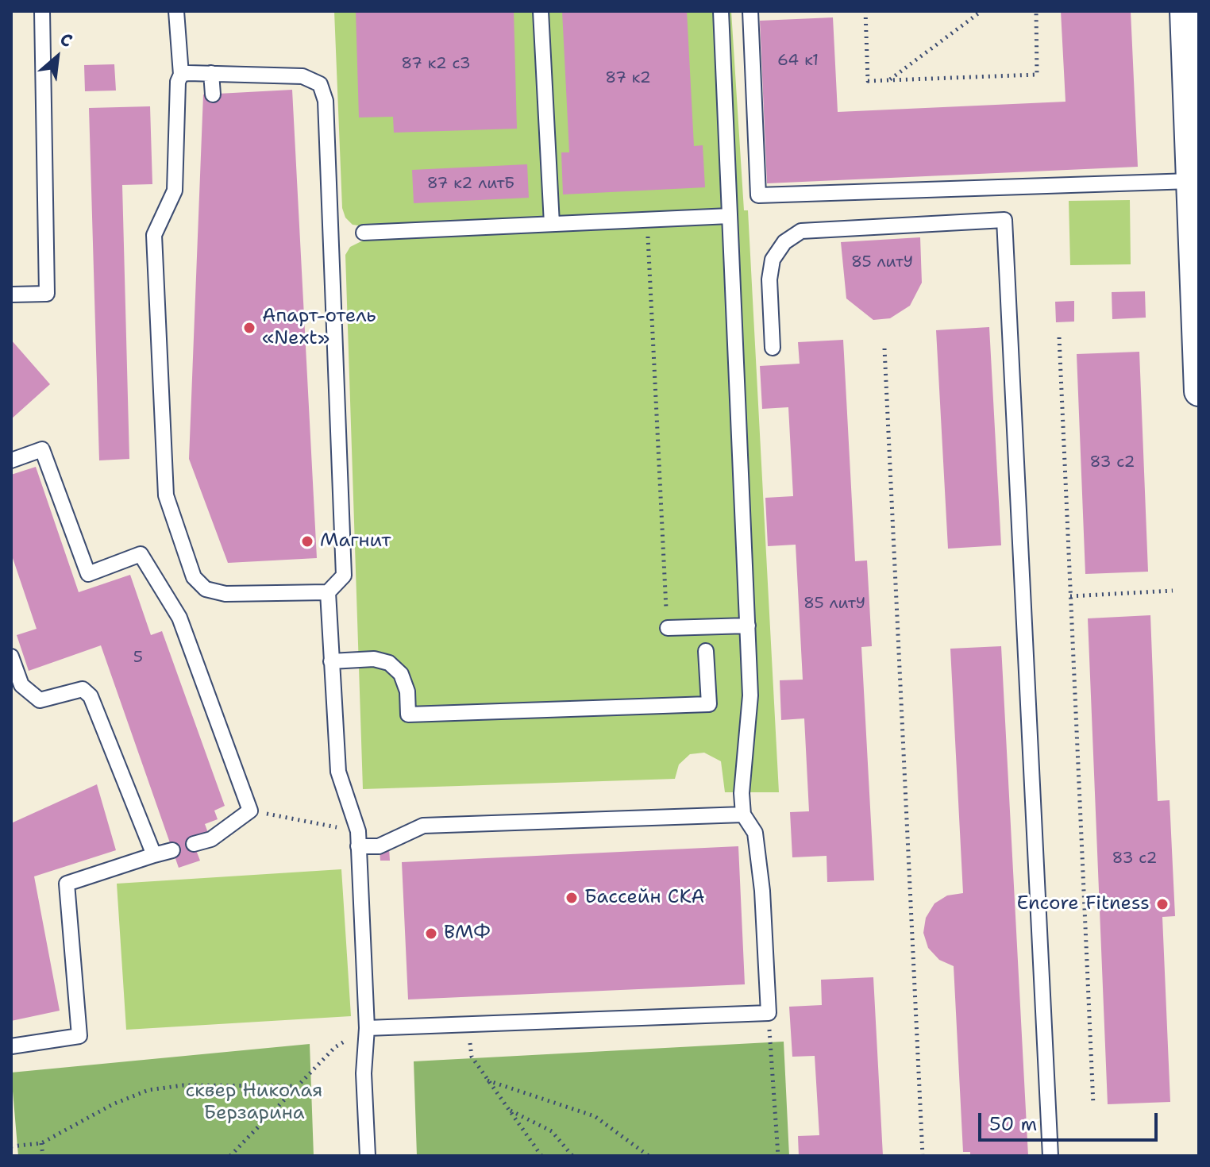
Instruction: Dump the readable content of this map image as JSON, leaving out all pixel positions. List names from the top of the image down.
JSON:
{
  "parks": ["сквер Николая Берзарина"],
  "places": [
    "Апарт-отель «Next»",
    "Магнит",
    "Бассейн СКА",
    "Encore Fitness",
    "ВМФ"
  ],
  "house_numbers": [
    "64 к1",
    "87 к2 с3",
    "87 к2",
    "87 к2 литБ",
    "85 литУ",
    "83 с2",
    "85 литУ",
    "5",
    "83 с2"
  ],
  "scale_bar": "50 m",
  "north": "top right"
}
